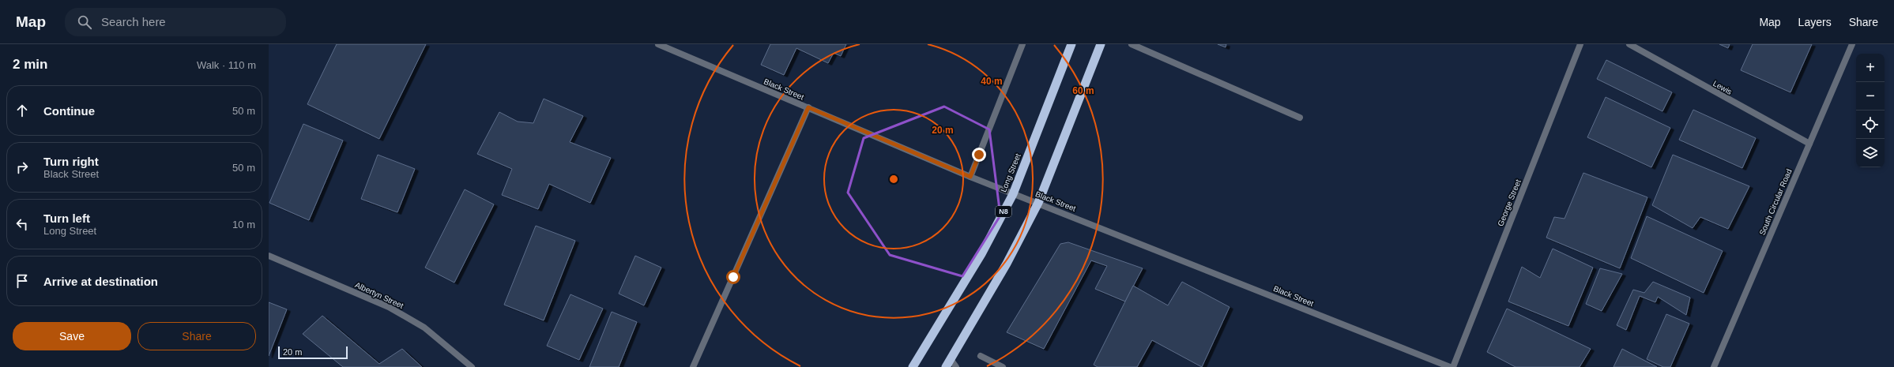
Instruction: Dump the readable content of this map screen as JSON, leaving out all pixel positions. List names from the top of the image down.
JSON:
{
  "streets": {
    "highway": ["Long Street", "N8"],
    "street": [
      "Lewis",
      "Black Street",
      "South Circular Road",
      "George Street",
      "Albertyn Street"
    ]
  },
  "crossings": [
    ["Lewis", "South Circular Road"],
    ["Black Street", "Long Street"]
  ],
  "scale_bar": "20 m",
  "page": {
    "header": "Map",
    "search": "Search here",
    "nav": ["Map", "Layers", "Share"],
    "heading": ["2 min", "Walk · 110 m"],
    "map_buttons": ["+", "−"],
    "list": [
      ["Continue", "50 m"],
      ["Turn right", "Black Street", "50 m"],
      ["Turn left", "Long Street", "10 m"],
      "Arrive at destination"
    ],
    "buttons": ["Save", "Share"],
    "scale": "20 m"
  },
  "rings": ["40 m", "60 m", "20 m"]
}
